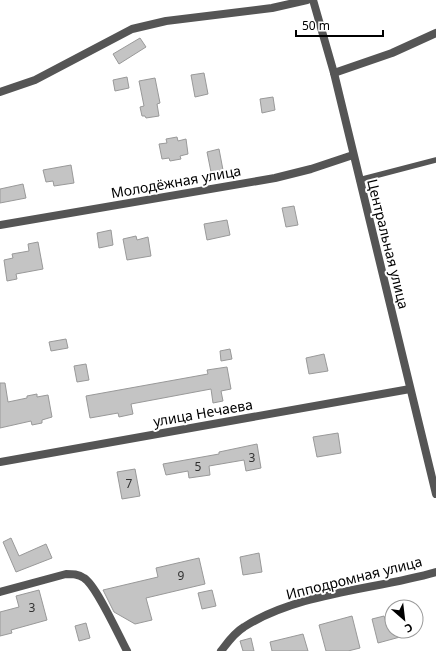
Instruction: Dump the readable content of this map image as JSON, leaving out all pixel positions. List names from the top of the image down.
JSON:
{
  "streets": {
    "street": [
      "Молодёжная улица",
      "Центральная улица",
      "улица Нечаева",
      "Ипподромная улица"
    ]
  },
  "crossings": [
    ["Молодёжная улица", "Центральная улица"],
    ["Центральная улица", "улица Нечаева"]
  ],
  "house_numbers": [
    "3",
    "5",
    "7",
    "9",
    "3"
  ],
  "scale_bar": "50 m",
  "north": "bottom right"
}
